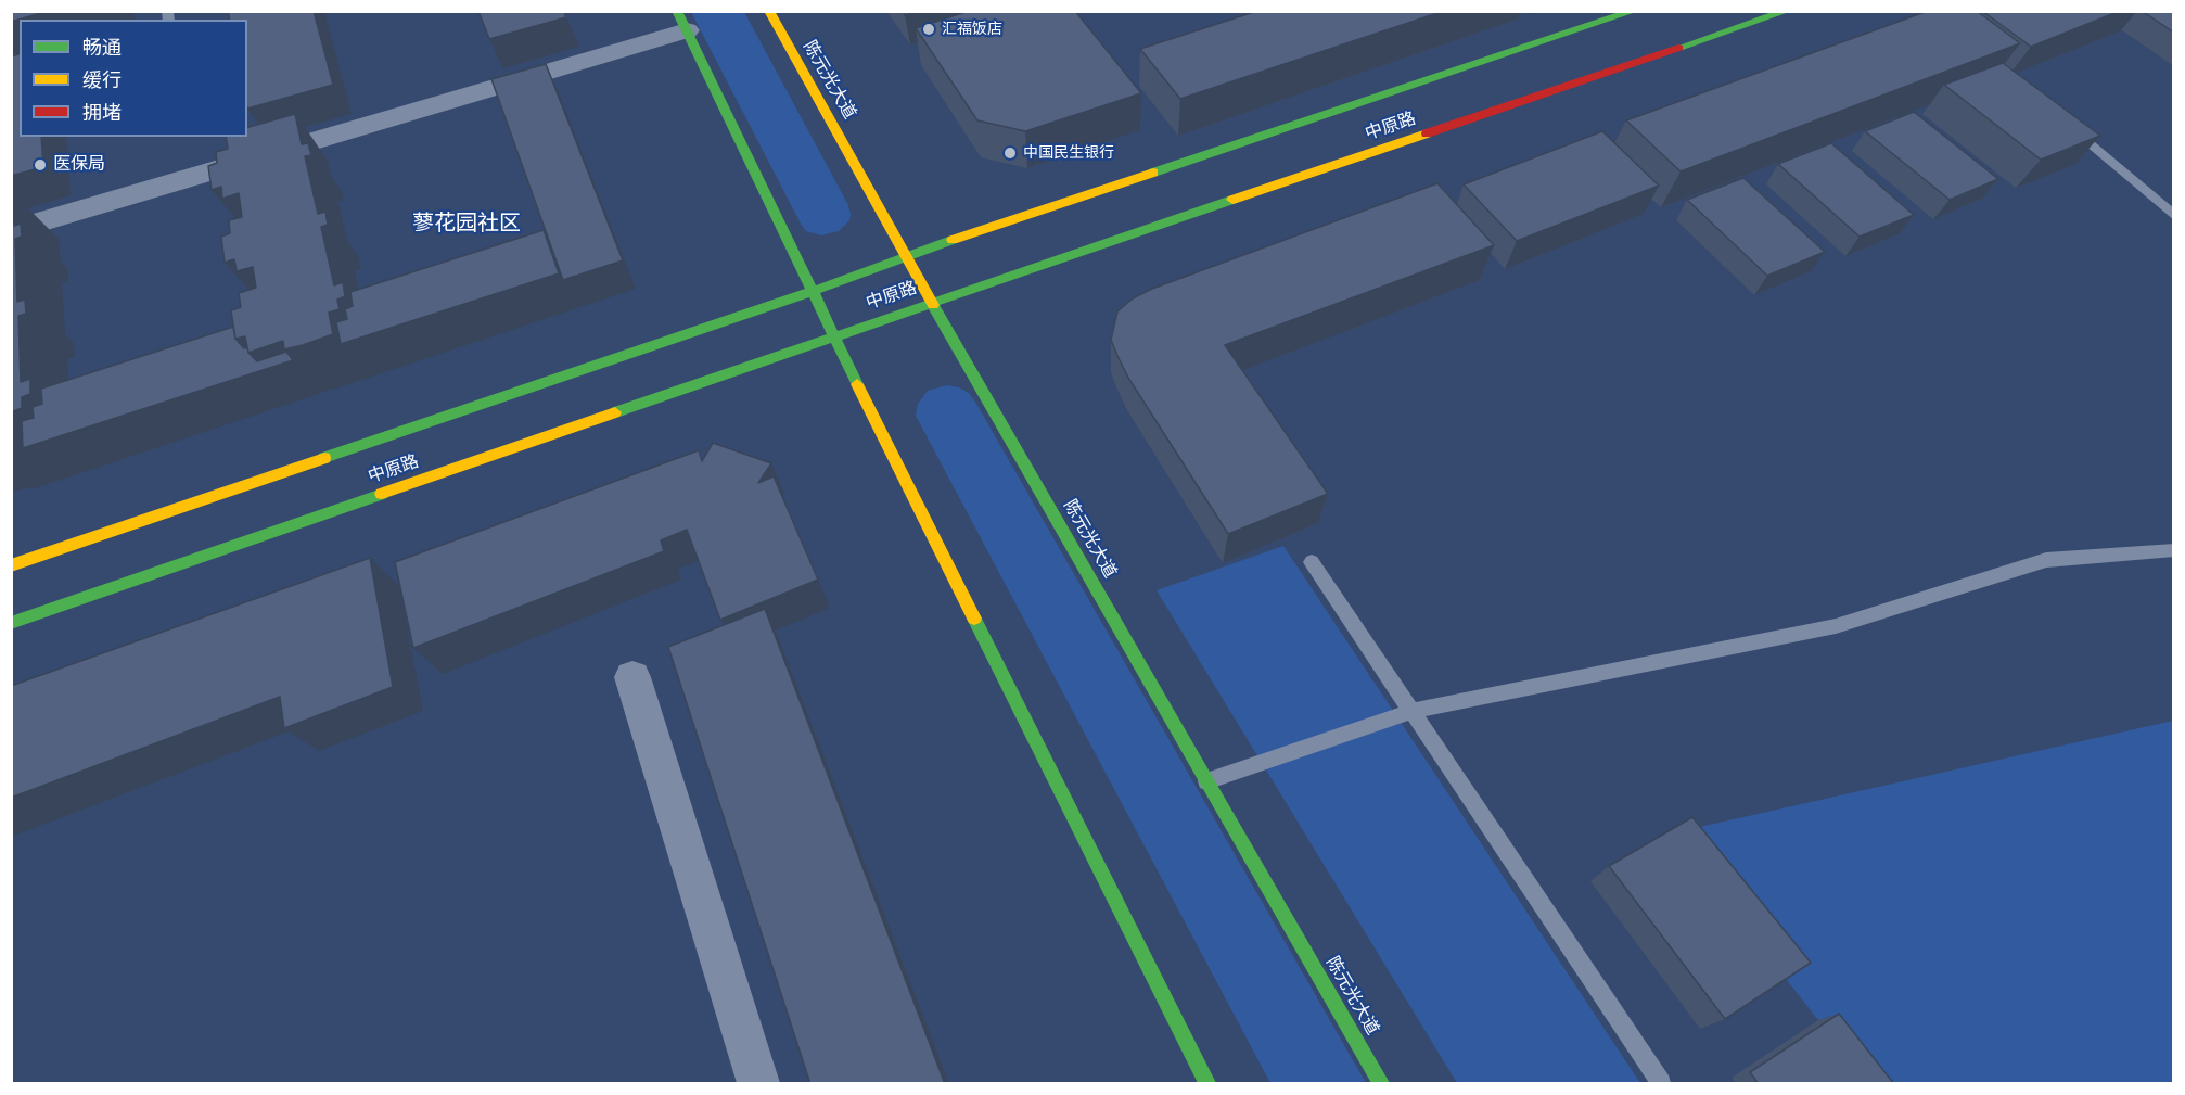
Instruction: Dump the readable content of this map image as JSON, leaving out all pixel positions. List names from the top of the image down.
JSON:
{
  "streets": {
    "main road": ["陈元光大道", "中原路"]
  },
  "crossings": [
    ["陈元光大道", "中原路"]
  ],
  "districts": ["蓼花园社区"],
  "places": ["汇福饭店", "中国民生银行", "医保局"],
  "legend": ["畅通", "缓行", "拥堵"]
}
